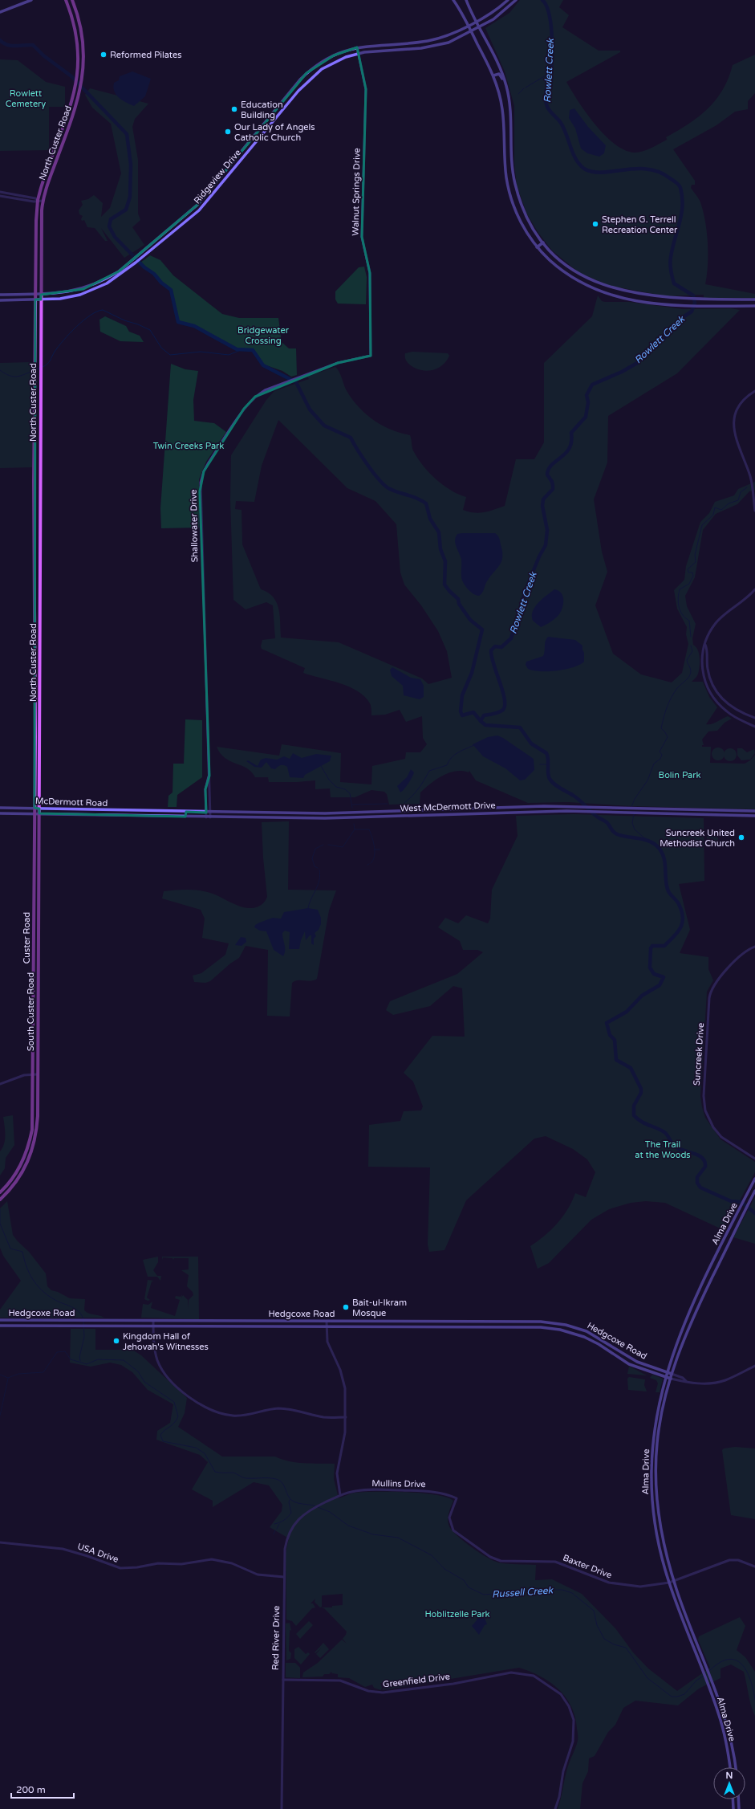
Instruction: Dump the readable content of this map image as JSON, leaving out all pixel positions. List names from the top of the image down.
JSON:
{
  "streets": {
    "main road": [
      "North Custer Road",
      "Ridgeview Drive",
      "McDermott Road",
      "West McDermott Drive",
      "Custer Road",
      "South Custer Road",
      "Alma Drive",
      "Hedgcoxe Road"
    ],
    "street": [
      "Walnut Springs Drive",
      "Shallowater Drive",
      "Suncreek Drive",
      "Mullins Drive",
      "USA Drive",
      "Baxter Drive",
      "Red River Drive",
      "Greenfield Drive"
    ]
  },
  "crossings": [
    ["North Custer Road", "Ridgeview Drive"],
    ["North Custer Road", "McDermott Road"],
    ["North Custer Road", "Custer Road"],
    ["North Custer Road", "South Custer Road"],
    ["Ridgeview Drive", "Walnut Springs Drive"],
    ["Walnut Springs Drive", "Shallowater Drive"],
    ["Shallowater Drive", "West McDermott Drive"],
    ["McDermott Road", "West McDermott Drive"],
    ["McDermott Road", "Custer Road"],
    ["McDermott Road", "South Custer Road"],
    ["Custer Road", "South Custer Road"],
    ["Alma Drive", "Hedgcoxe Road"],
    ["Alma Drive", "Baxter Drive"],
    ["Mullins Drive", "Baxter Drive"],
    ["Mullins Drive", "Red River Drive"],
    ["USA Drive", "Red River Drive"],
    ["Red River Drive", "Greenfield Drive"]
  ],
  "water": ["Rowlett Creek", "Russell Creek"],
  "parks": [
    "Rowlett Cemetery",
    "Bridgewater Crossing",
    "Twin Creeks Park",
    "Bolin Park",
    "The Trail at the Woods",
    "Hoblitzelle Park"
  ],
  "places": [
    "Reformed Pilates",
    "Education Building",
    "Our Lady of Angels Catholic Church",
    "Stephen G. Terrell Recreation Center",
    "Suncreek United Methodist Church",
    "Bait-ul-Ikram Mosque",
    "Kingdom Hall of Jehovah's Witnesses"
  ],
  "scale_bar": "200 m",
  "north": "top"
}
